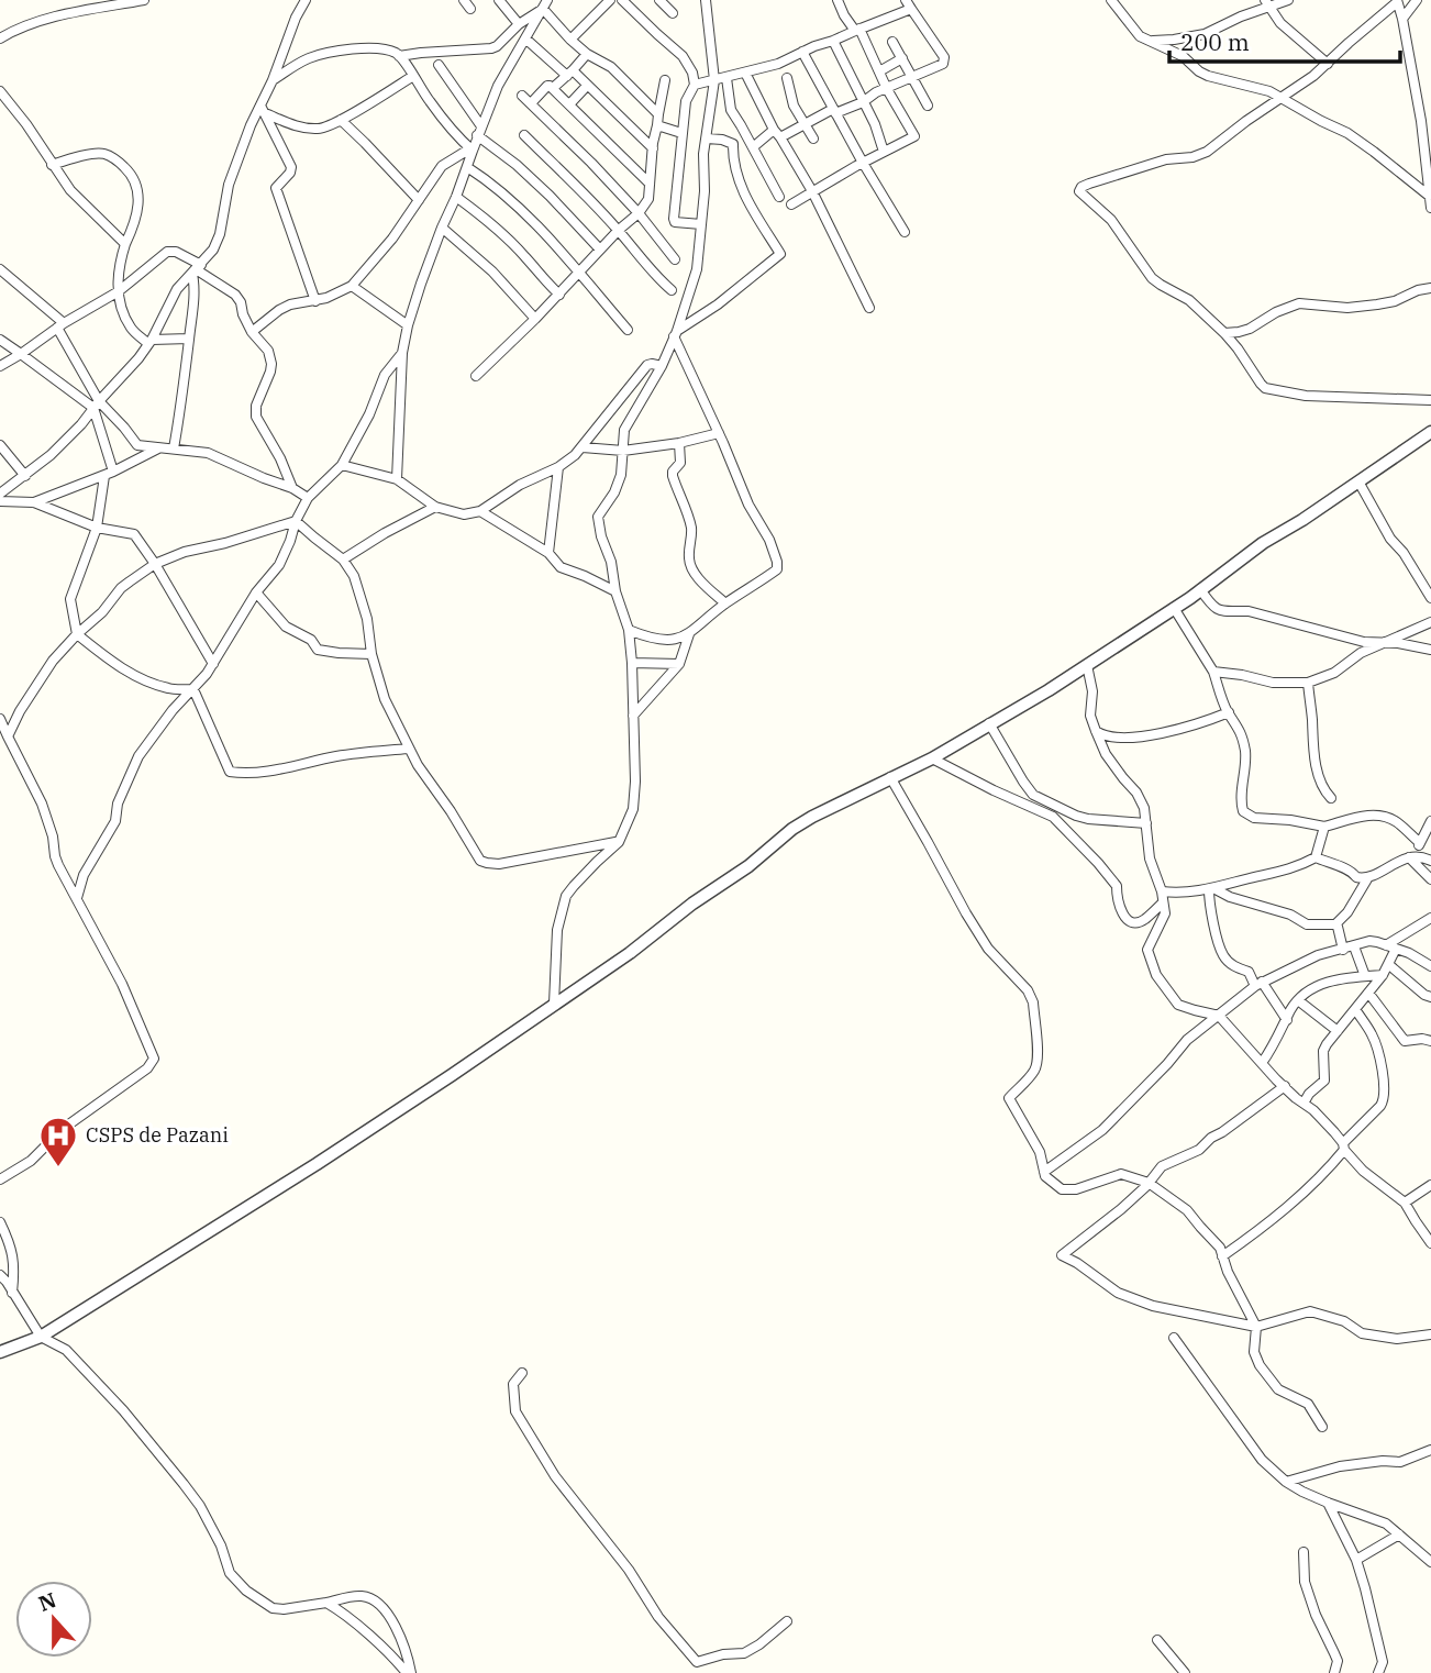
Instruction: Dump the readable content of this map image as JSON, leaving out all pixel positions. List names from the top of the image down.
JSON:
{
  "places": {
    "hospital": ["CSPS de Pazani"]
  },
  "scale_bar": "200 m",
  "north": "top"
}
